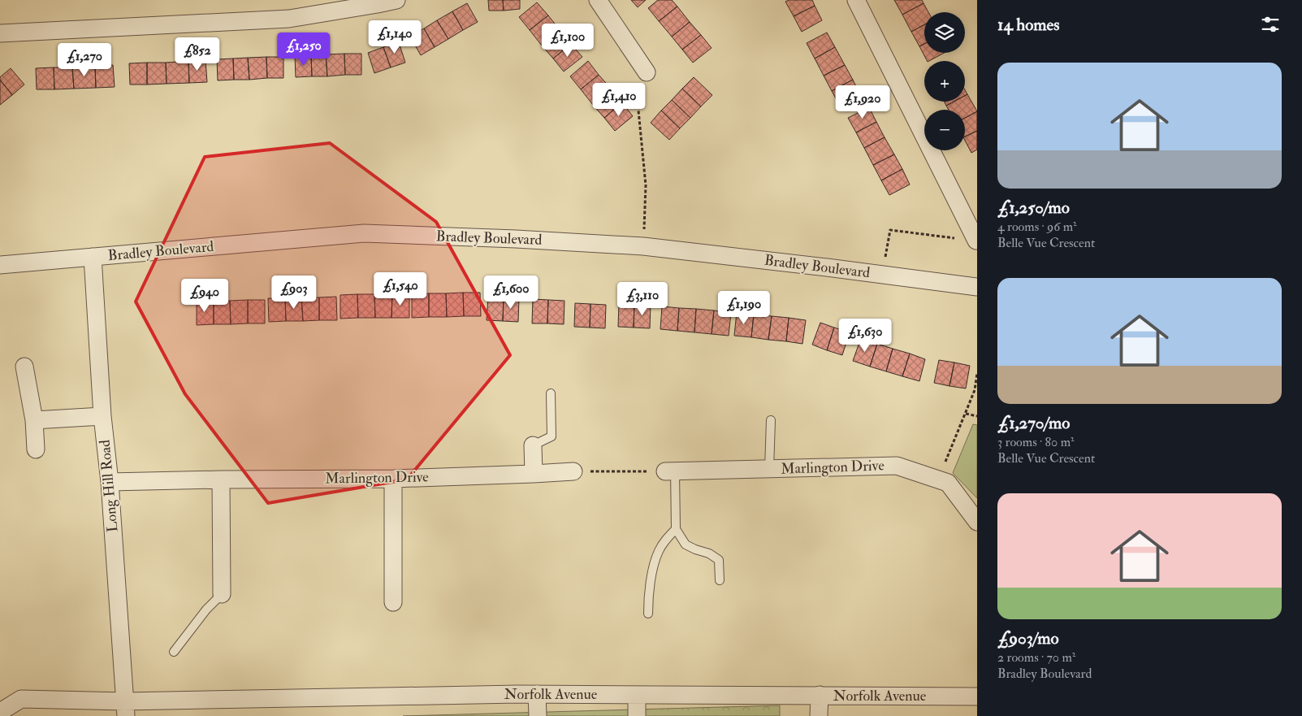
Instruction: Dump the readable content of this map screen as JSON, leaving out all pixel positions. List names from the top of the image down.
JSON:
{
  "streets": {
    "street": [
      "Bradley Boulevard",
      "Marlington Drive",
      "Long Hill Road",
      "Norfolk Avenue"
    ]
  },
  "crossings": [
    ["Bradley Boulevard", "Long Hill Road"],
    ["Marlington Drive", "Long Hill Road"],
    ["Long Hill Road", "Norfolk Avenue"]
  ],
  "page": {
    "heading": "14 homes",
    "map_buttons": ["+", "−"],
    "price": [
      "£1,140",
      "£1,100",
      "£1,250",
      "£852",
      "£1,270",
      "£1,410",
      "£1,920",
      "£1,540",
      "£903",
      "£1,600",
      "£940",
      "£3,110",
      "£1,190",
      "£1,630"
    ],
    "list": [
      {
        "name": "£1,250/mo",
        "note": "4 rooms · 96 m² · Belle Vue Crescent"
      },
      {
        "name": "£1,270/mo",
        "note": "3 rooms · 80 m² · Belle Vue Crescent"
      },
      {
        "name": "£903/mo",
        "note": "2 rooms · 70 m² · Bradley Boulevard"
      }
    ]
  }
}
